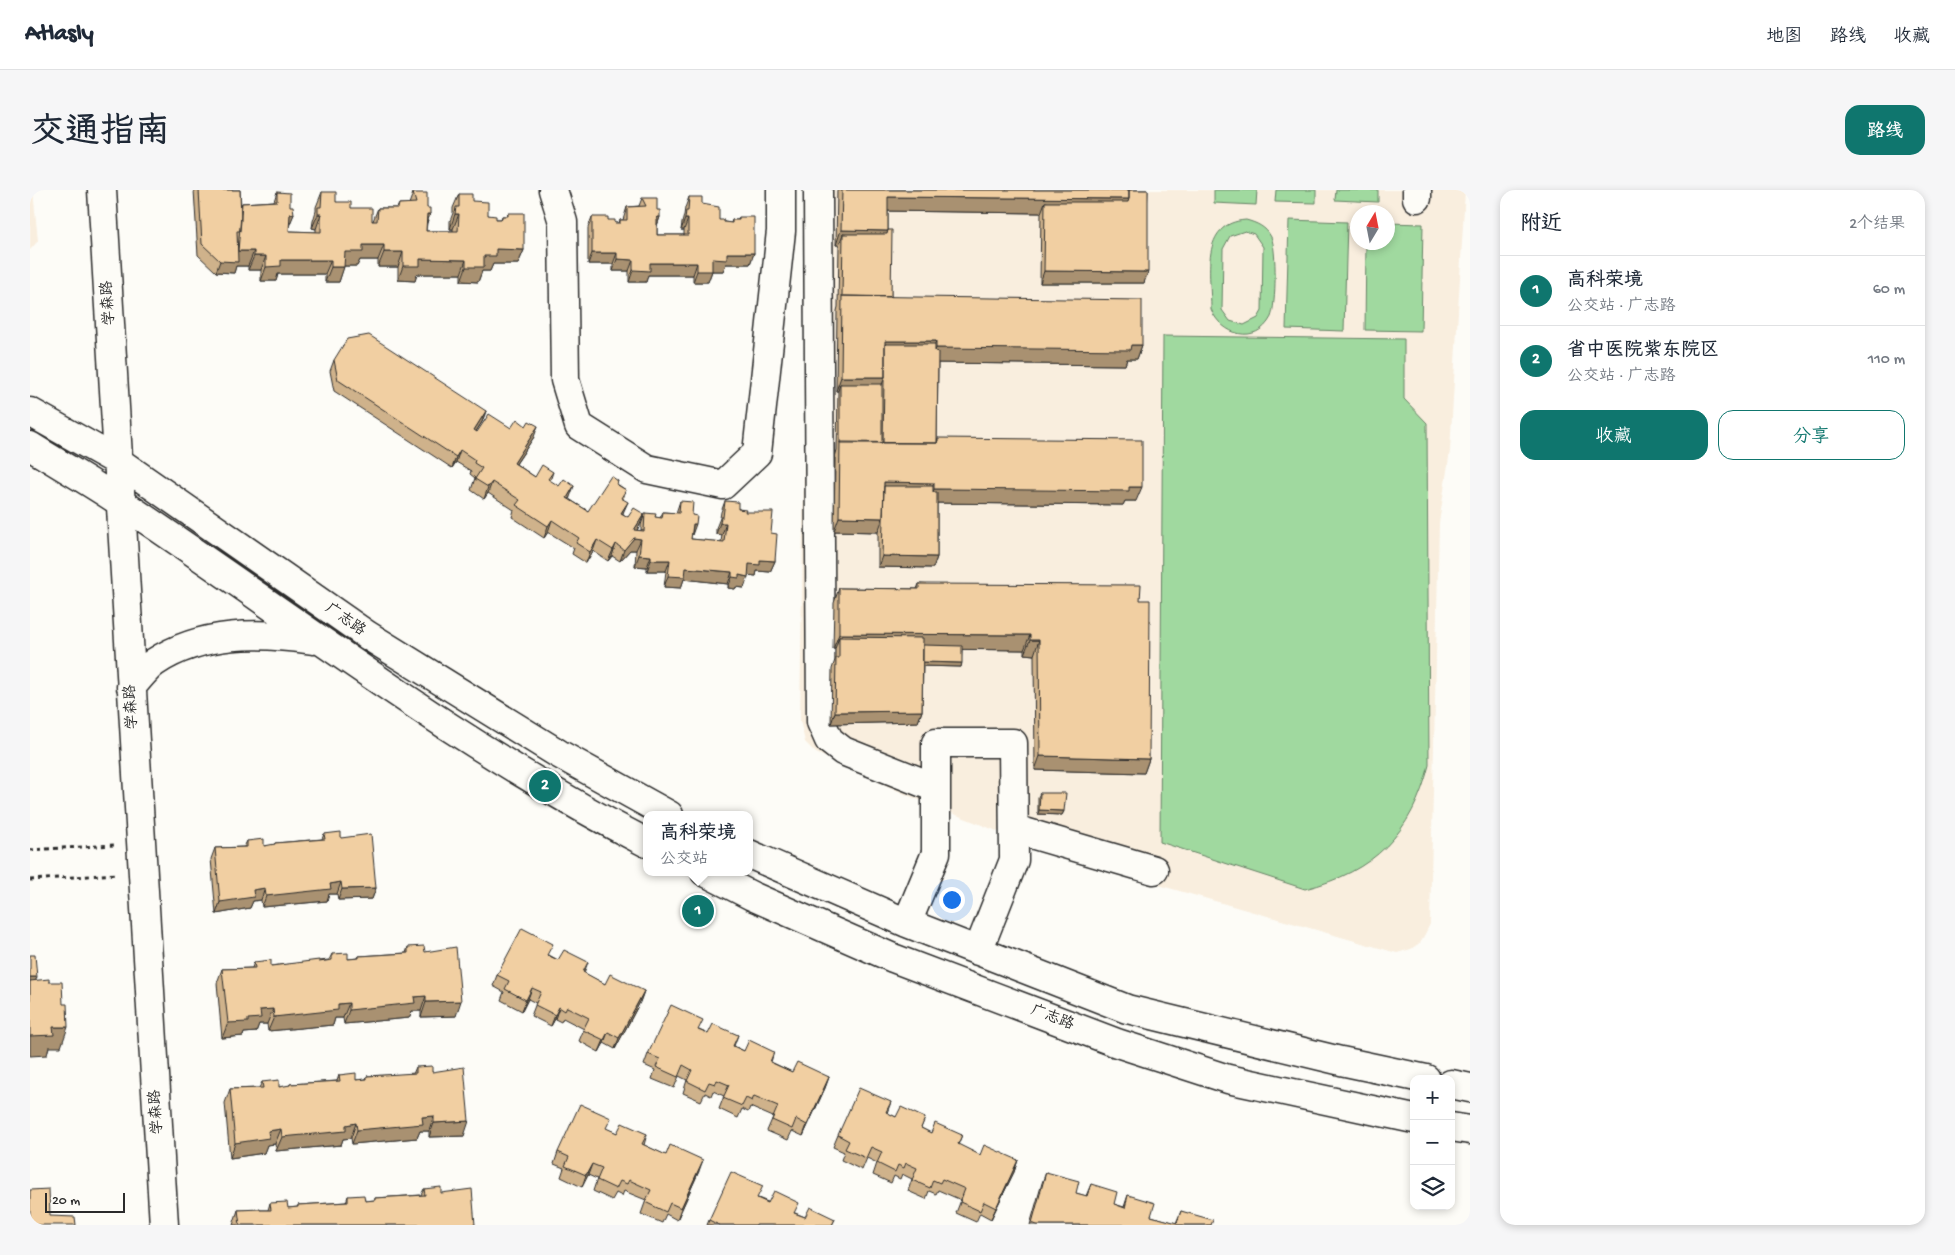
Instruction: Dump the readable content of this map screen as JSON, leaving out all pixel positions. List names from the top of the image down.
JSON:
{
  "streets": {
    "street": ["学森路", "广志路"]
  },
  "crossings": [
    ["学森路", "广志路"]
  ],
  "scale_bar": "20 m",
  "north": "top",
  "page": {
    "header": "Atlasly",
    "nav": ["地图", "路线", "收藏"],
    "title": "交通指南",
    "buttons": [
      "路线",
      ["收藏", "分享"]
    ],
    "heading": ["附近", "2个结果"],
    "list": [
      {
        "mark": "1",
        "name": "高科荣境",
        "note": "公交站 · 广志路",
        "value": "60 m"
      },
      {
        "mark": "2",
        "name": "省中医院紫东院区",
        "note": "公交站 · 广志路",
        "value": "110 m"
      }
    ],
    "pins": ["2", "1"],
    "popup": ["高科荣境", "公交站"],
    "map_buttons": ["+", "−"],
    "scale": "20 m"
  }
}
